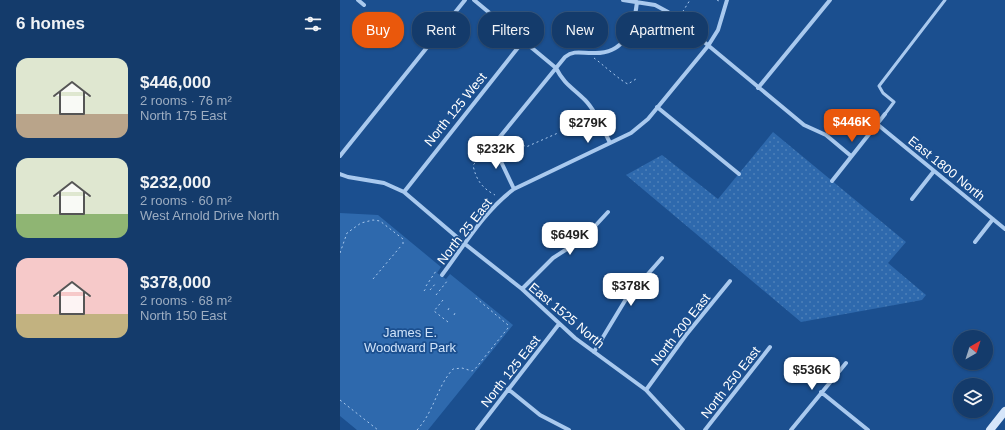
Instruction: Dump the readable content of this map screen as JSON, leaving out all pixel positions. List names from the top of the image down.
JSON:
{
  "streets": {
    "street": [
      "North 125 West",
      "East 1800 North",
      "North 25 East",
      "East 1525 North",
      "North 200 East",
      "North 125 East",
      "North 250 East"
    ]
  },
  "crossings": [
    ["North 125 West", "East 1525 North"],
    ["North 25 East", "East 1525 North"],
    ["East 1525 North", "North 200 East"],
    ["East 1525 North", "North 125 East"]
  ],
  "parks": ["James E. Woodward Park"],
  "north": "top right",
  "page": {
    "heading": "6 homes",
    "chip": [
      "Buy",
      "Rent",
      "Filters",
      "New",
      "Apartment"
    ],
    "list": [
      {
        "name": "$446,000",
        "note": "2 rooms · 76 m² · North 175 East"
      },
      {
        "name": "$232,000",
        "note": "2 rooms · 60 m² · West Arnold Drive North"
      },
      {
        "name": "$378,000",
        "note": "2 rooms · 68 m² · North 150 East"
      }
    ],
    "price": [
      "$446K",
      "$279K",
      "$232K",
      "$649K",
      "$378K",
      "$536K"
    ]
  }
}
